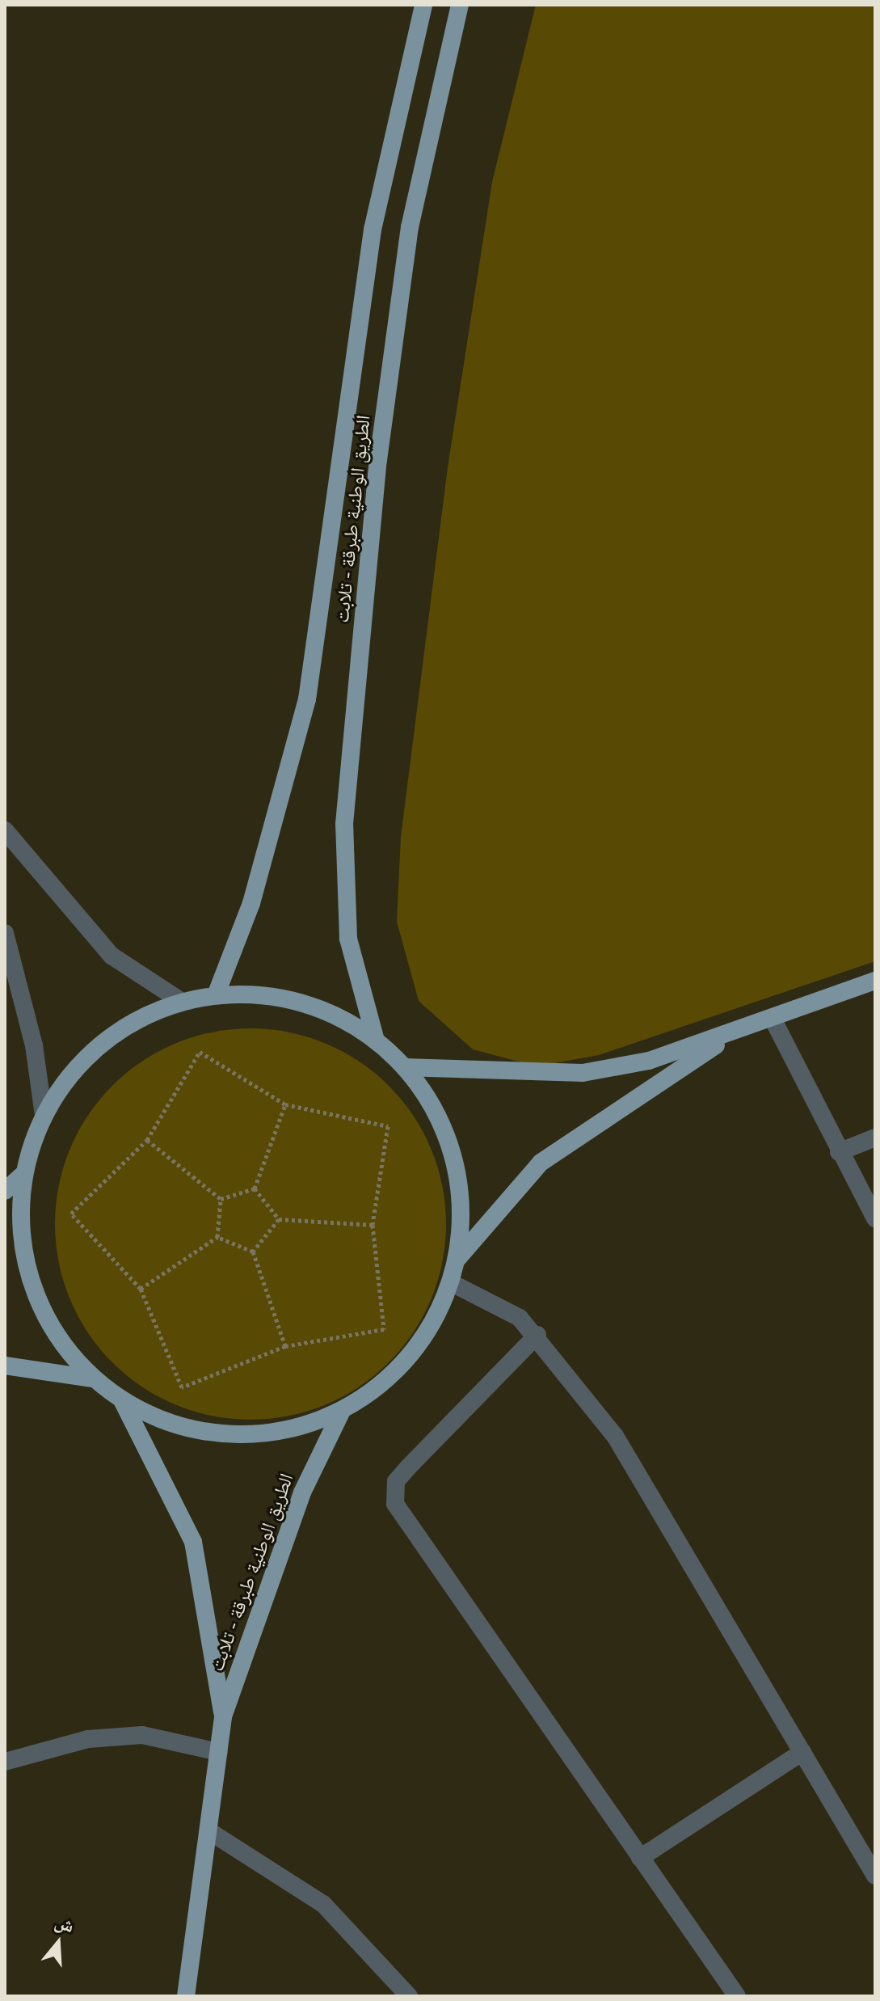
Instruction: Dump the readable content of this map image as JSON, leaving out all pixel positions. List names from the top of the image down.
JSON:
{
  "streets": {
    "main road": ["الطريق الوطنية طبرقة - تلابت"]
  },
  "north": "top"
}
